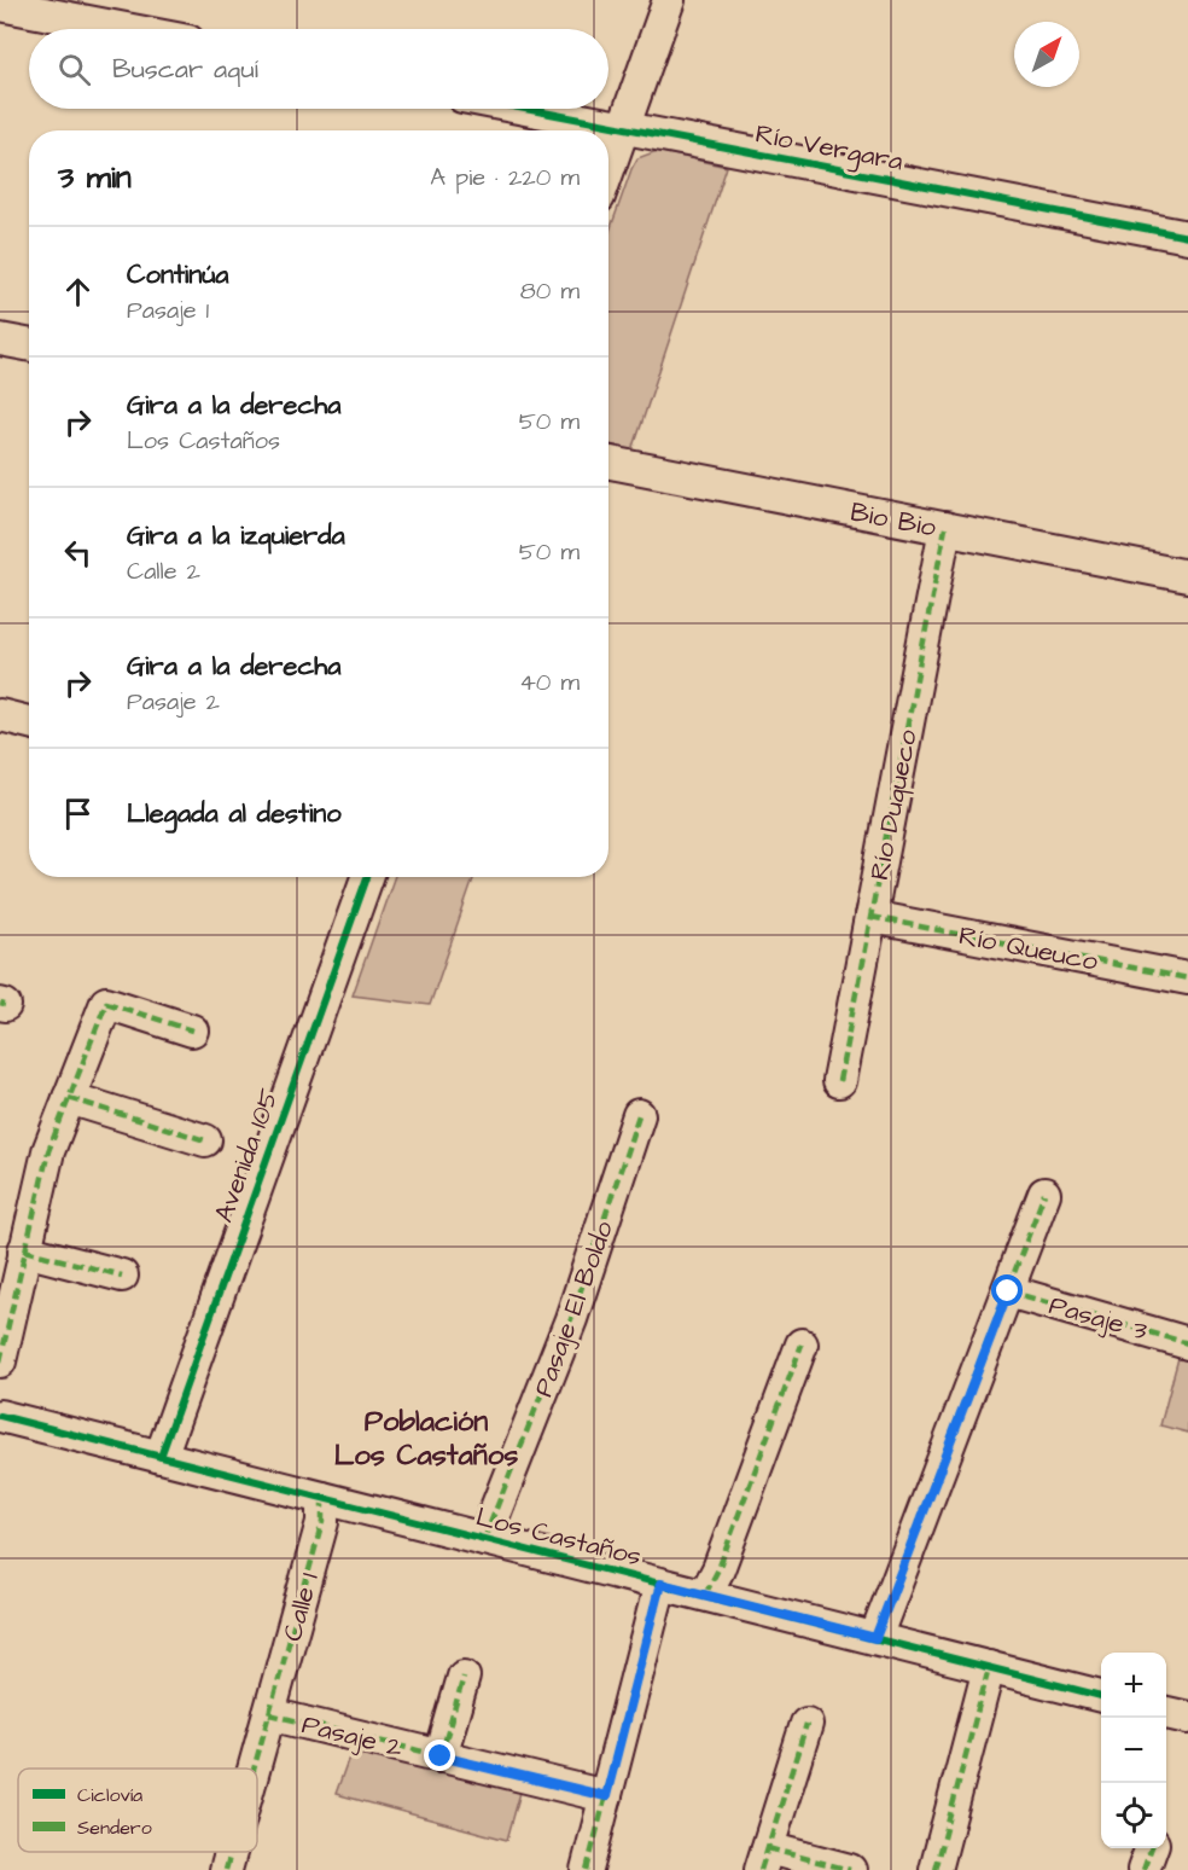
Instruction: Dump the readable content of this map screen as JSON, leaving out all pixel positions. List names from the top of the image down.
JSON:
{
  "streets": {
    "street": [
      "Río Vergara",
      "Bio Bio",
      "Río Duqueco",
      "Río Queuco",
      "Avenida 105",
      "Pasaje El Boldo",
      "Pasaje 3",
      "Los Castaños",
      "Calle 1",
      "Pasaje 2"
    ]
  },
  "crossings": [
    ["Bio Bio", "Río Duqueco"],
    ["Río Duqueco", "Río Queuco"],
    ["Avenida 105", "Los Castaños"],
    ["Pasaje El Boldo", "Los Castaños"],
    ["Los Castaños", "Calle 1"],
    ["Calle 1", "Pasaje 2"]
  ],
  "districts": ["Población Los Castaños"],
  "legend": ["Ciclovía", "Sendero"],
  "north": "top right",
  "page": {
    "search": "Buscar aquí",
    "heading": ["3 min", "A pie · 220 m"],
    "list": [
      ["Continúa", "Pasaje 1", "80 m"],
      ["Gira a la derecha", "Los Castaños", "50 m"],
      ["Gira a la izquierda", "Calle 2", "50 m"],
      ["Gira a la derecha", "Pasaje 2", "40 m"],
      "Llegada al destino"
    ],
    "map_buttons": ["+", "−"]
  }
}
